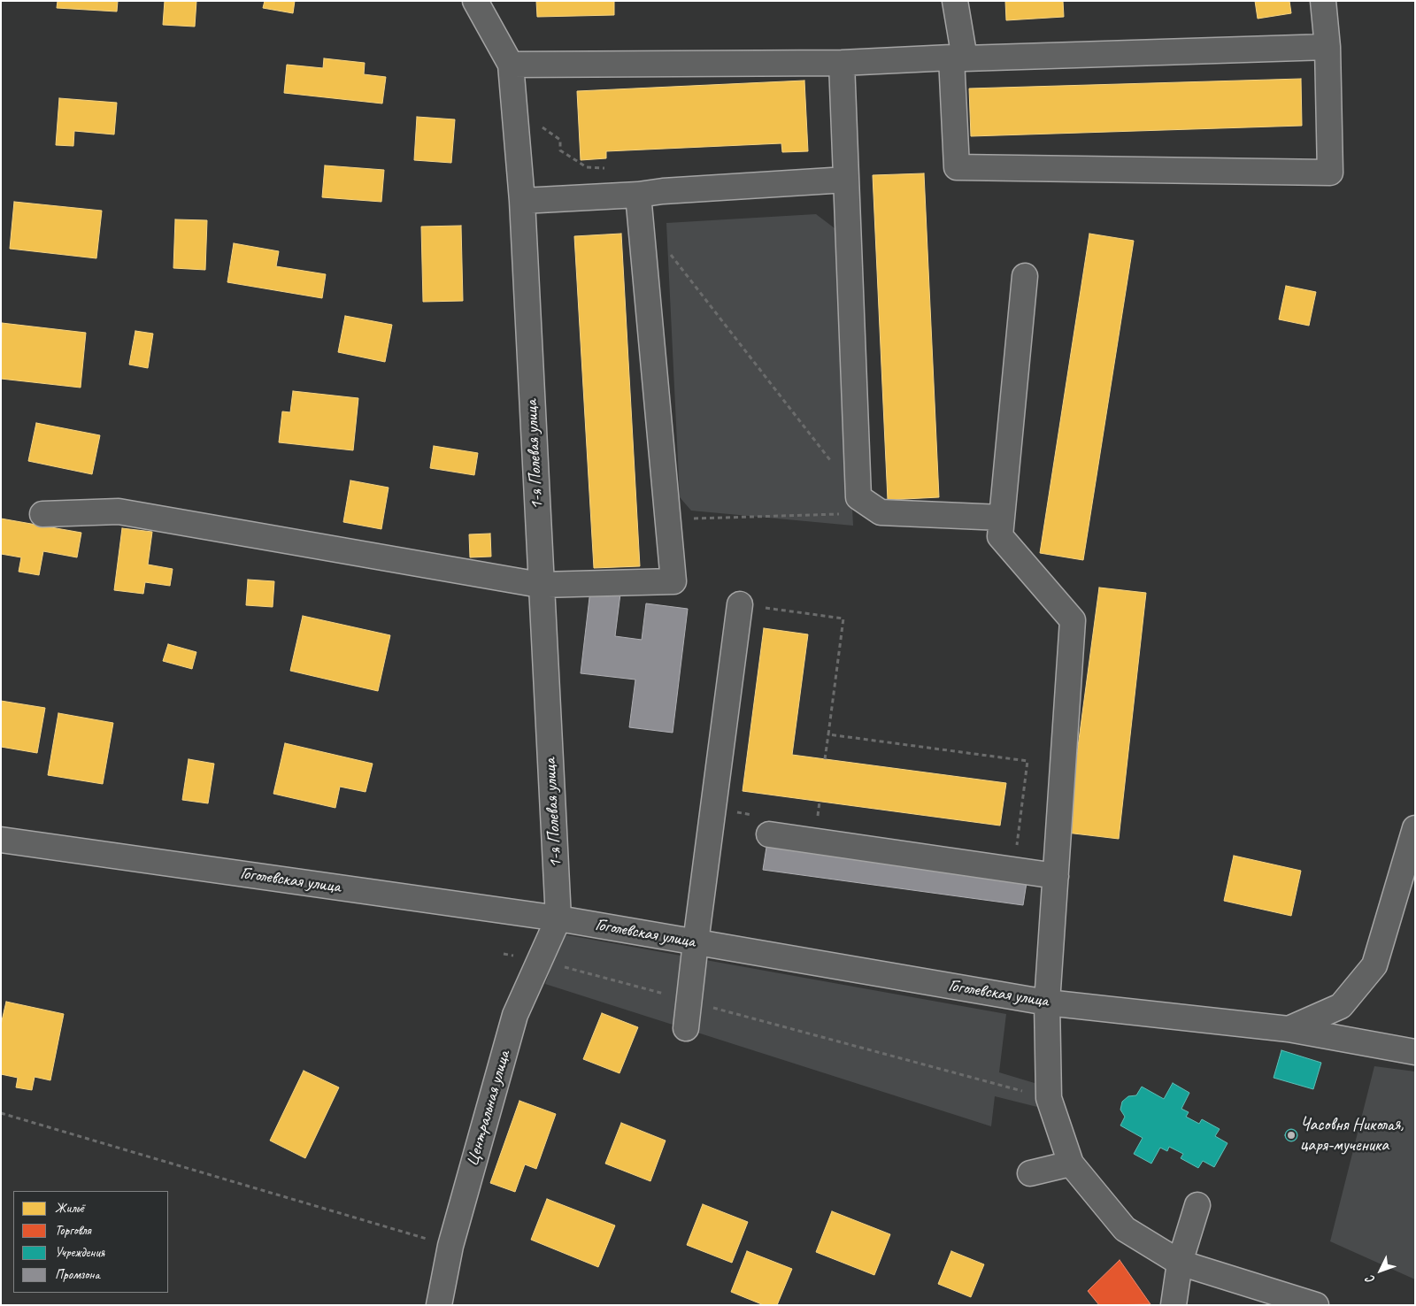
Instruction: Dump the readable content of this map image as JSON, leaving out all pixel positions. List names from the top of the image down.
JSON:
{
  "streets": {
    "street": ["1-я Полевая улица", "Гоголевская улица", "Центральная улица"]
  },
  "crossings": [
    ["1-я Полевая улица", "Гоголевская улица"],
    ["1-я Полевая улица", "Центральная улица"],
    ["Гоголевская улица", "Центральная улица"]
  ],
  "places": ["Часовня Николая, царя-мученика"],
  "legend": [
    "Жильё",
    "Торговля",
    "Учреждения",
    "Промзона"
  ],
  "north": "bottom left"
}
